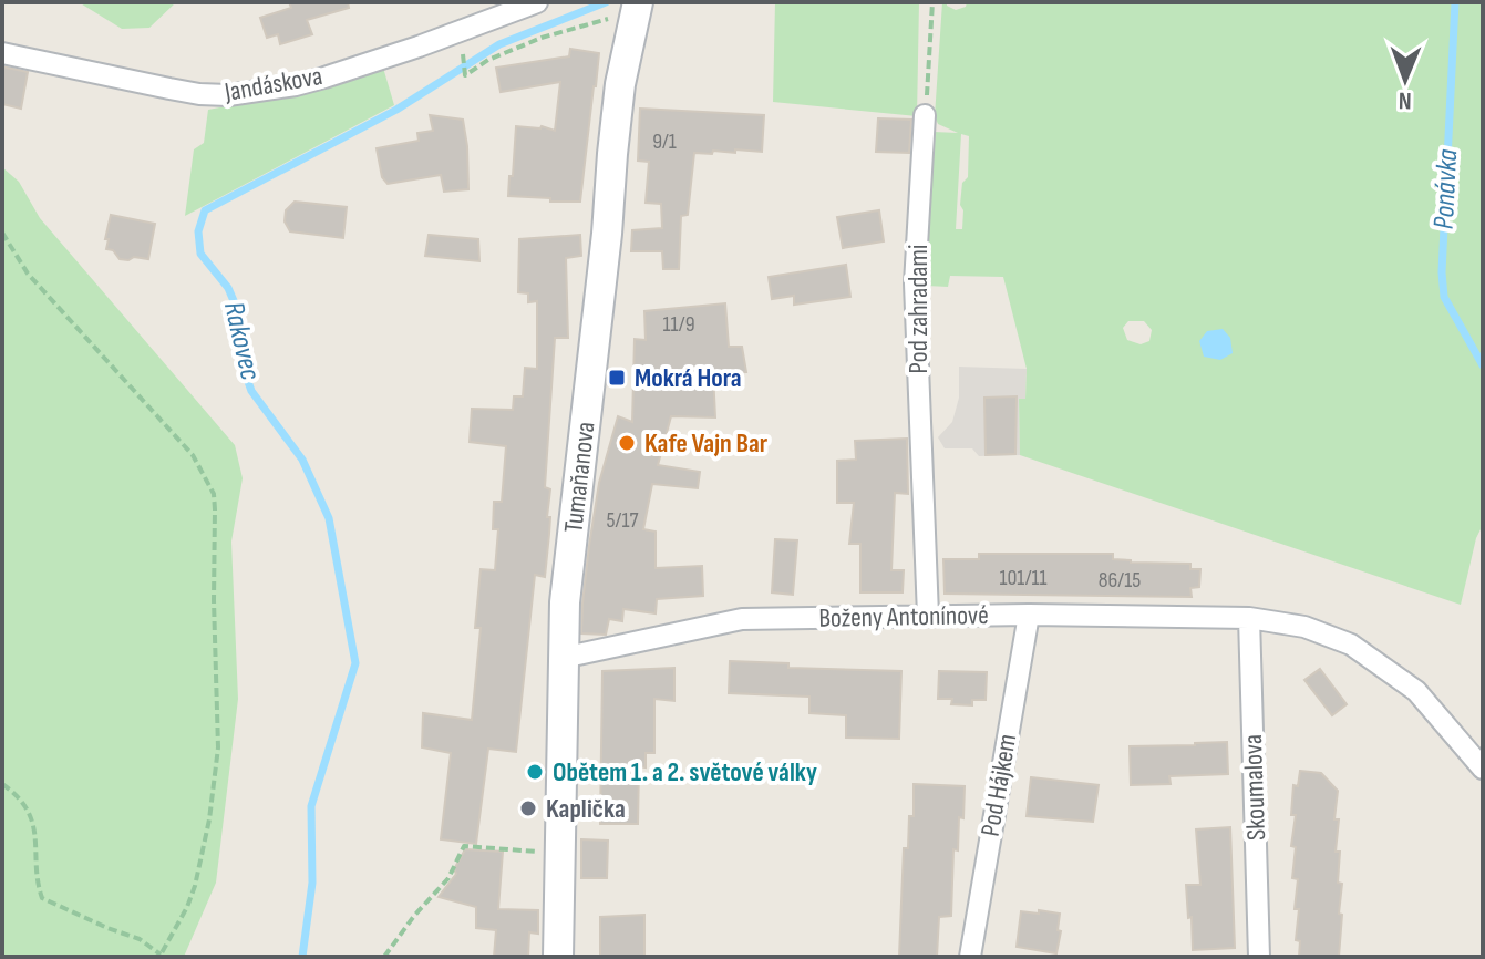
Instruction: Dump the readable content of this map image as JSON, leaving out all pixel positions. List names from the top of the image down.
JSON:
{
  "streets": {
    "street": [
      "Jandáskova",
      "Pod zahradami",
      "Tumaňanova",
      "Boženy Antonínové",
      "Pod Hájkem",
      "Skoumalova"
    ]
  },
  "crossings": [
    ["Pod zahradami", "Boženy Antonínové"],
    ["Tumaňanova", "Boženy Antonínové"],
    ["Boženy Antonínové", "Pod Hájkem"],
    ["Boženy Antonínové", "Skoumalova"]
  ],
  "water": ["Ponávka", "Rakovec"],
  "places": {
    "transit": ["Mokrá Hora"],
    "other": ["Kafe Vajn Bar", "Obětem 1. a 2. světové války", "Kaplička"]
  },
  "house_numbers": [
    "9/1",
    "11/9",
    "5/17",
    "101/11",
    "86/15"
  ],
  "north": "bottom"
}
